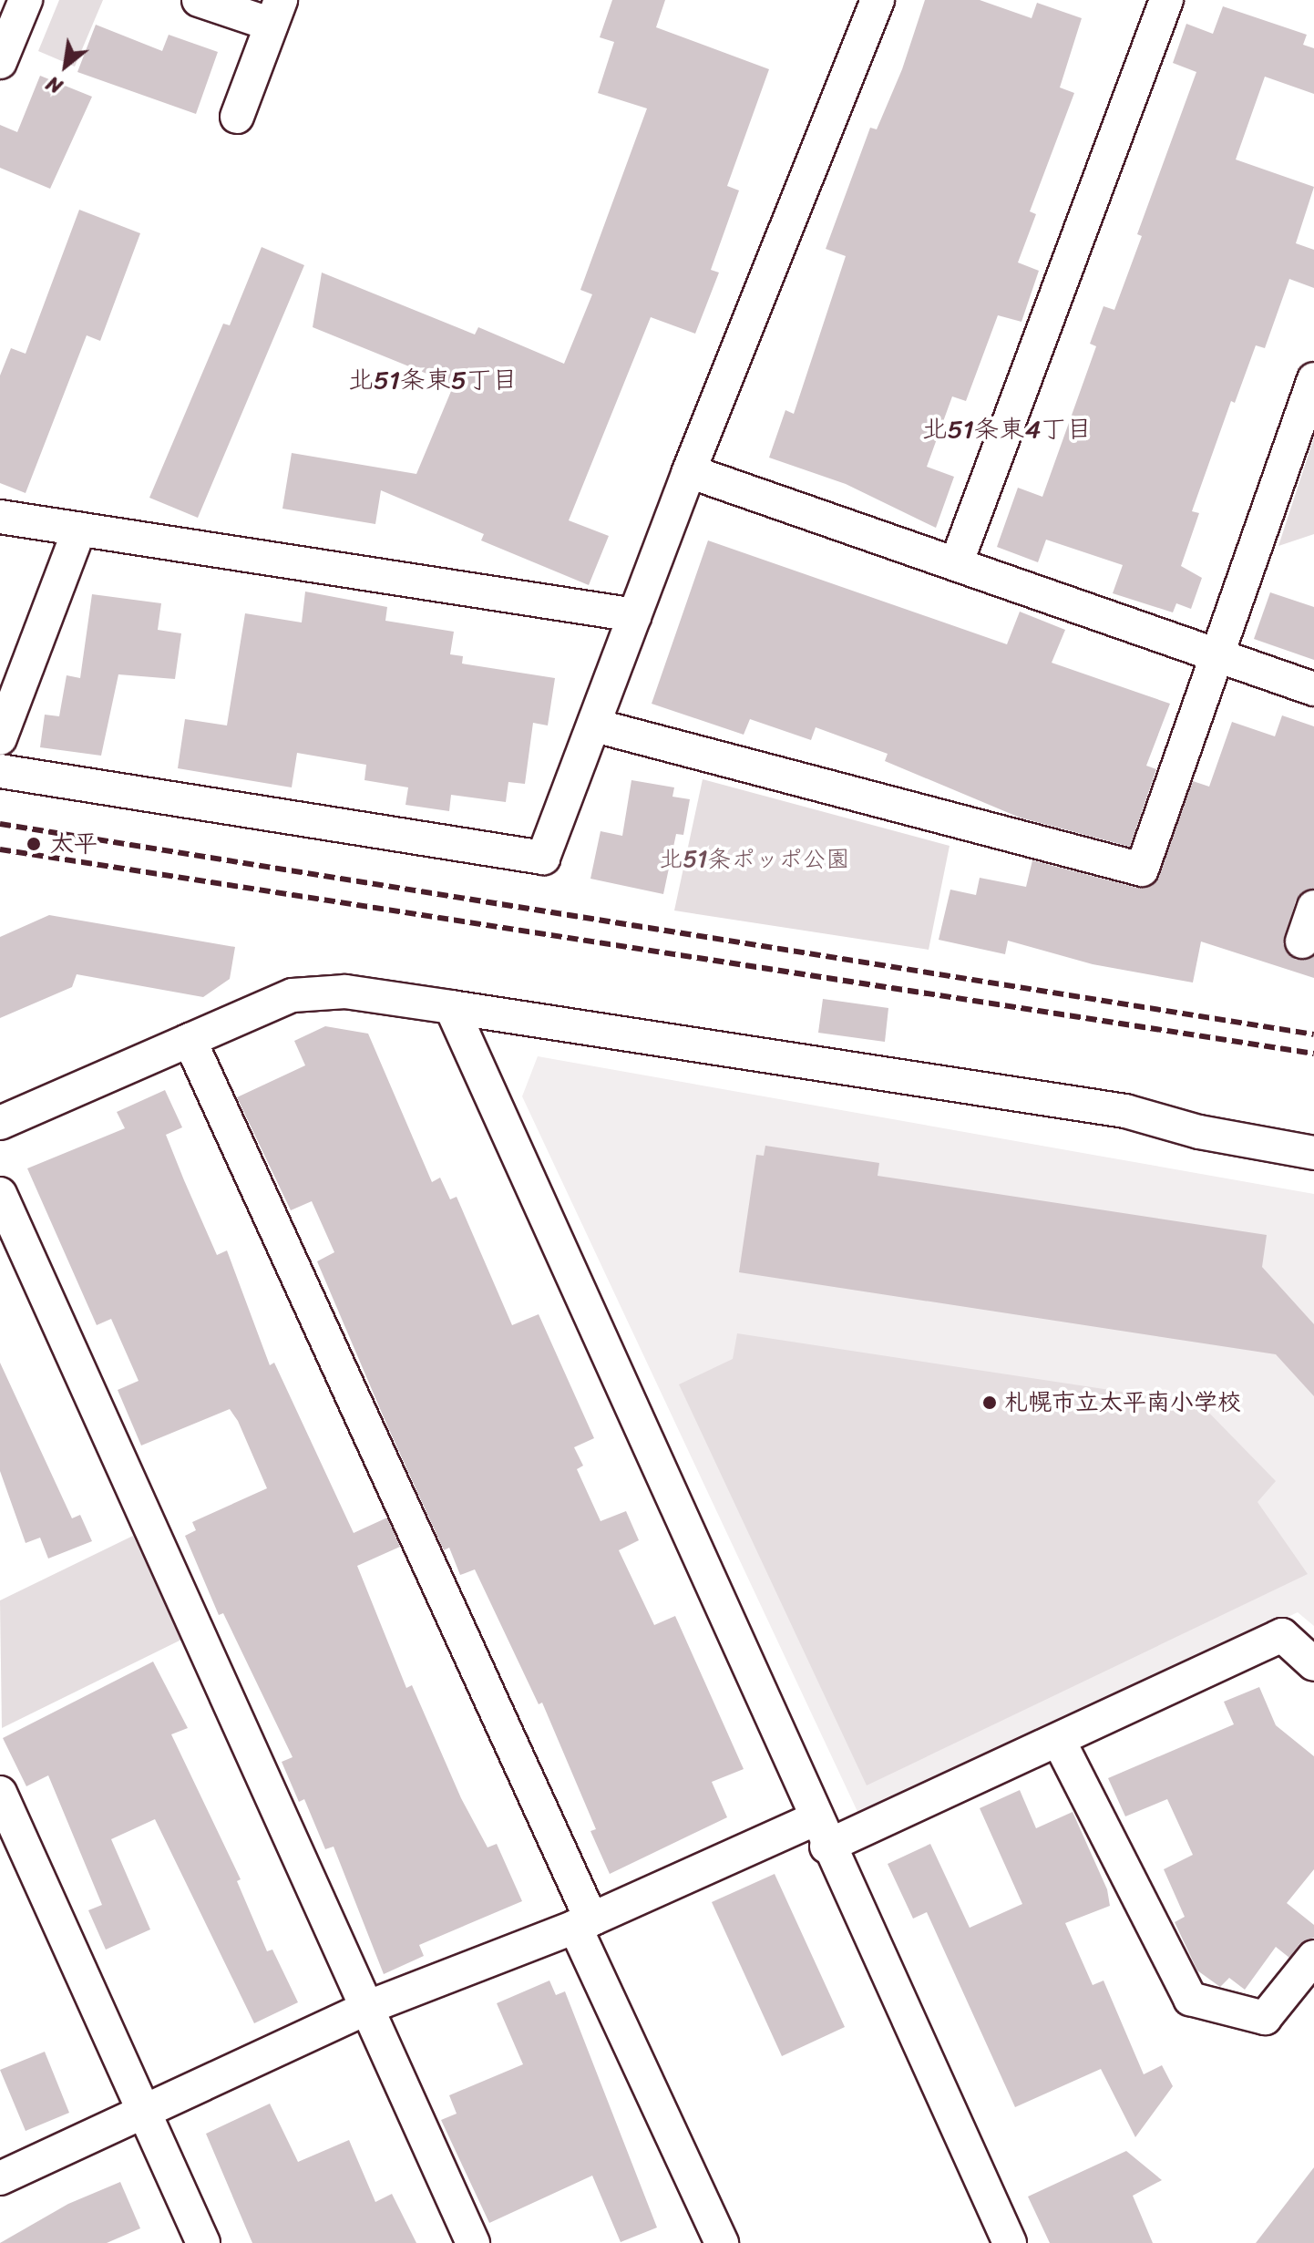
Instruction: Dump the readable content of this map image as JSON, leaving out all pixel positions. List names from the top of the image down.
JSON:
{
  "districts": ["北51条東5丁目", "北51条東4丁目"],
  "parks": ["北51条ポッポ公園"],
  "places": ["太平", "札幌市立太平南小学校"],
  "north": "bottom left"
}
